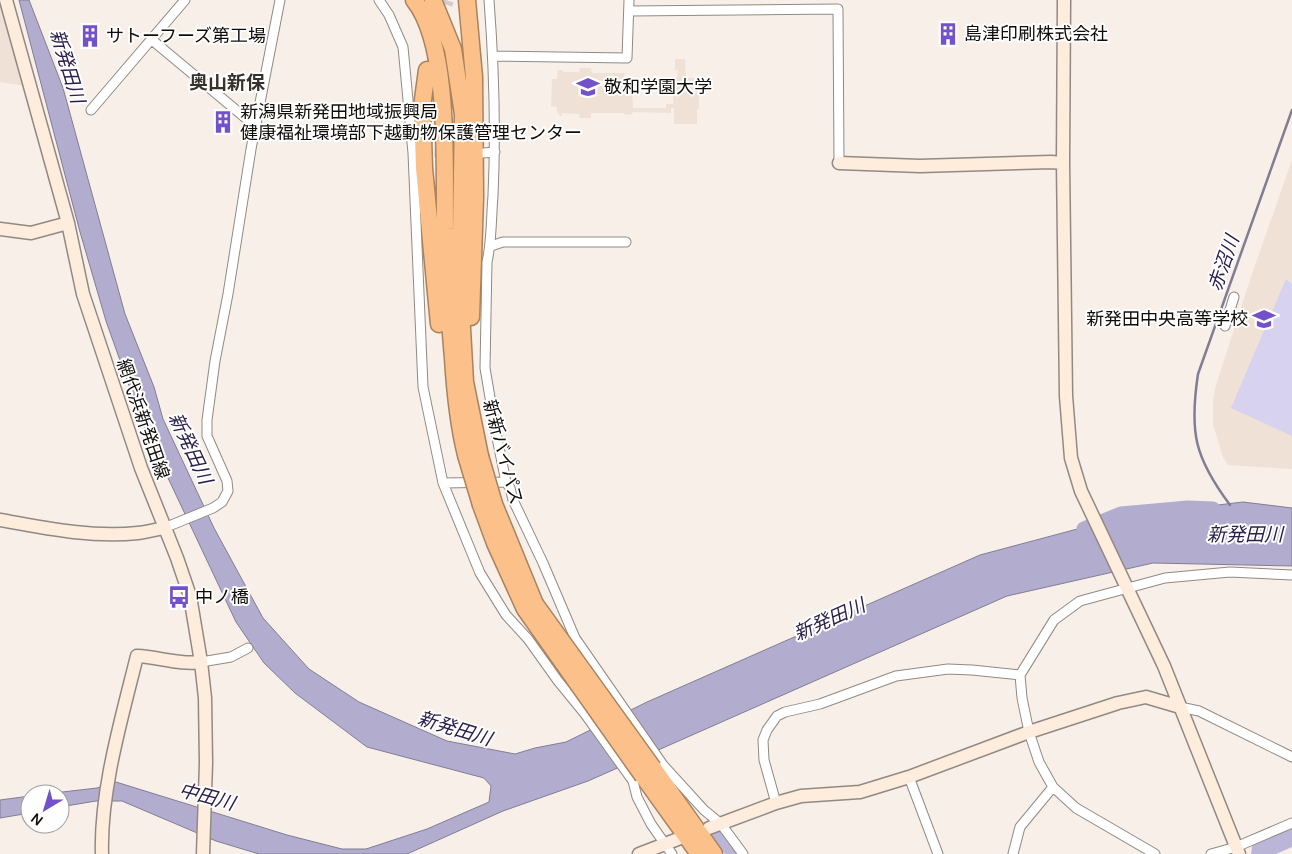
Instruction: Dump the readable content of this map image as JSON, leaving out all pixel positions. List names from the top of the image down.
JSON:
{
  "streets": {
    "highway": ["新新バイパス"],
    "street": ["網代浜新発田線"]
  },
  "districts": ["奥山新保"],
  "water": ["新発田川", "赤沼川", "中田川"],
  "places": {
    "building": ["島津印刷株式会社", "サトーフーズ第工場", "新潟県新発田地域振興局 健康福祉環境部下越動物保護管理センター"],
    "school or university": ["敬和学園大学", "新発田中央高等学校"],
    "bus stop": ["中ノ橋"]
  },
  "north": "bottom left"
}
